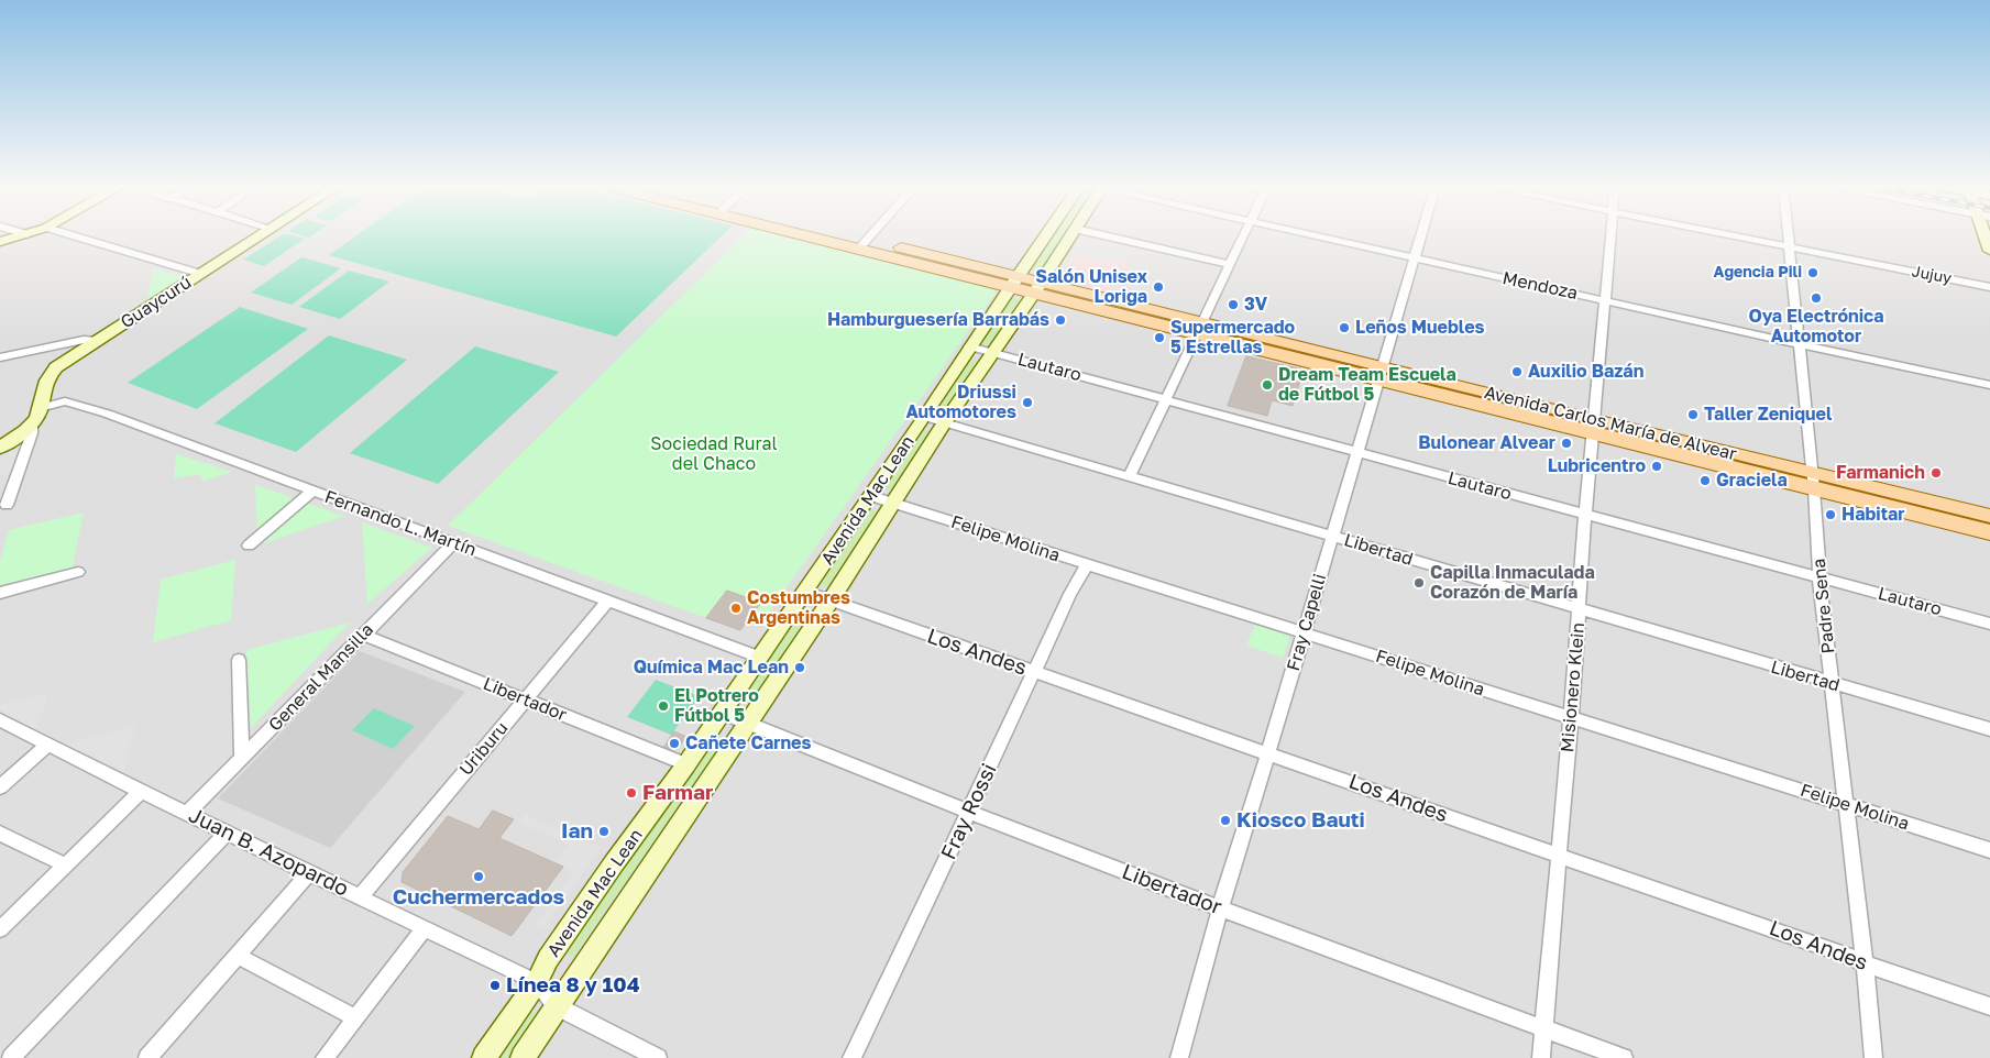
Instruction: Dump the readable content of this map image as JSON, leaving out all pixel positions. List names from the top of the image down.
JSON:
{
  "streets": {
    "main road": ["Guaycurú", "Avenida Carlos María de Alvear", "Avenida Mac Lean"],
    "street": [
      "Jujuy",
      "Mendoza",
      "Lautaro",
      "Fernando L. Martín",
      "Felipe Molina",
      "Libertad",
      "Padre Sena",
      "Fray Capelli",
      "Los Andes",
      "General Mansilla",
      "Misionero Klein",
      "Libertador",
      "Uriburu",
      "Fray Rossi",
      "Juan B. Azopardo"
    ]
  },
  "crossings": [
    ["Jujuy", "Padre Sena"],
    ["Mendoza", "Padre Sena"],
    ["Mendoza", "Fray Capelli"],
    ["Mendoza", "Misionero Klein"],
    ["Guaycurú", "Fernando L. Martín"],
    ["Lautaro", "Avenida Mac Lean"],
    ["Lautaro", "Padre Sena"],
    ["Lautaro", "Fray Capelli"],
    ["Lautaro", "Misionero Klein"],
    ["Avenida Carlos María de Alvear", "Avenida Mac Lean"],
    ["Avenida Carlos María de Alvear", "Padre Sena"],
    ["Avenida Carlos María de Alvear", "Fray Capelli"],
    ["Avenida Carlos María de Alvear", "Misionero Klein"],
    ["Avenida Mac Lean", "Fernando L. Martín"],
    ["Avenida Mac Lean", "Felipe Molina"],
    ["Avenida Mac Lean", "Libertad"],
    ["Avenida Mac Lean", "Los Andes"],
    ["Avenida Mac Lean", "Libertador"],
    ["Avenida Mac Lean", "Juan B. Azopardo"],
    ["Fernando L. Martín", "General Mansilla"],
    ["Fernando L. Martín", "Uriburu"],
    ["Felipe Molina", "Padre Sena"],
    ["Felipe Molina", "Fray Capelli"],
    ["Felipe Molina", "Misionero Klein"],
    ["Felipe Molina", "Fray Rossi"],
    ["Libertad", "Padre Sena"],
    ["Libertad", "Fray Capelli"],
    ["Libertad", "Misionero Klein"],
    ["Padre Sena", "Los Andes"],
    ["Fray Capelli", "Los Andes"],
    ["Fray Capelli", "Libertador"],
    ["Los Andes", "Misionero Klein"],
    ["Los Andes", "Fray Rossi"],
    ["General Mansilla", "Libertador"],
    ["General Mansilla", "Juan B. Azopardo"],
    ["Misionero Klein", "Libertador"],
    ["Libertador", "Uriburu"],
    ["Libertador", "Fray Rossi"],
    ["Uriburu", "Juan B. Azopardo"]
  ],
  "parks": ["Sociedad Rural del Chaco"],
  "places": [
    "Agencia Pili",
    "Salón Unisex Loriga",
    "Oya Electrónica Automotor",
    "3V",
    "Hamburguesería Barrabás",
    "Leños Muebles",
    "Supermercado 5 Estrellas",
    "Auxilio Bazán",
    "Dream Team Escuela de Fútbol 5",
    "Driussi Automotores",
    "Taller Zeniquel",
    "Bulonear Alvear",
    "Lubricentro",
    "Farmanich",
    "Graciela",
    "Habitar",
    "Capilla Inmaculada Corazón de María",
    "Costumbres Argentinas",
    "Química Mac Lean",
    "El Potrero Fútbol 5",
    "Cañete Carnes",
    "Farmar",
    "Kiosco Bauti",
    "Ian",
    "Cuchermercados",
    "Línea 8 y 104"
  ]
}
